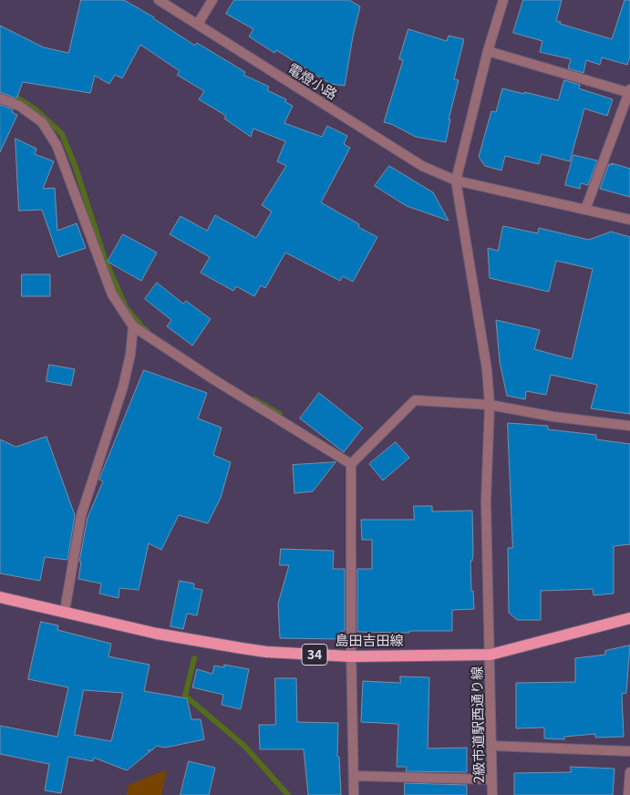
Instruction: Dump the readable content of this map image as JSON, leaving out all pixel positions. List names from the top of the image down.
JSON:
{
  "streets": {
    "main road": ["島田吉田線", "34"],
    "street": ["電燈小路", "2級市道駅西通り線"]
  },
  "crossings": [
    ["電燈小路", "2級市道駅西通り線"],
    ["島田吉田線", "2級市道駅西通り線"]
  ]
}
